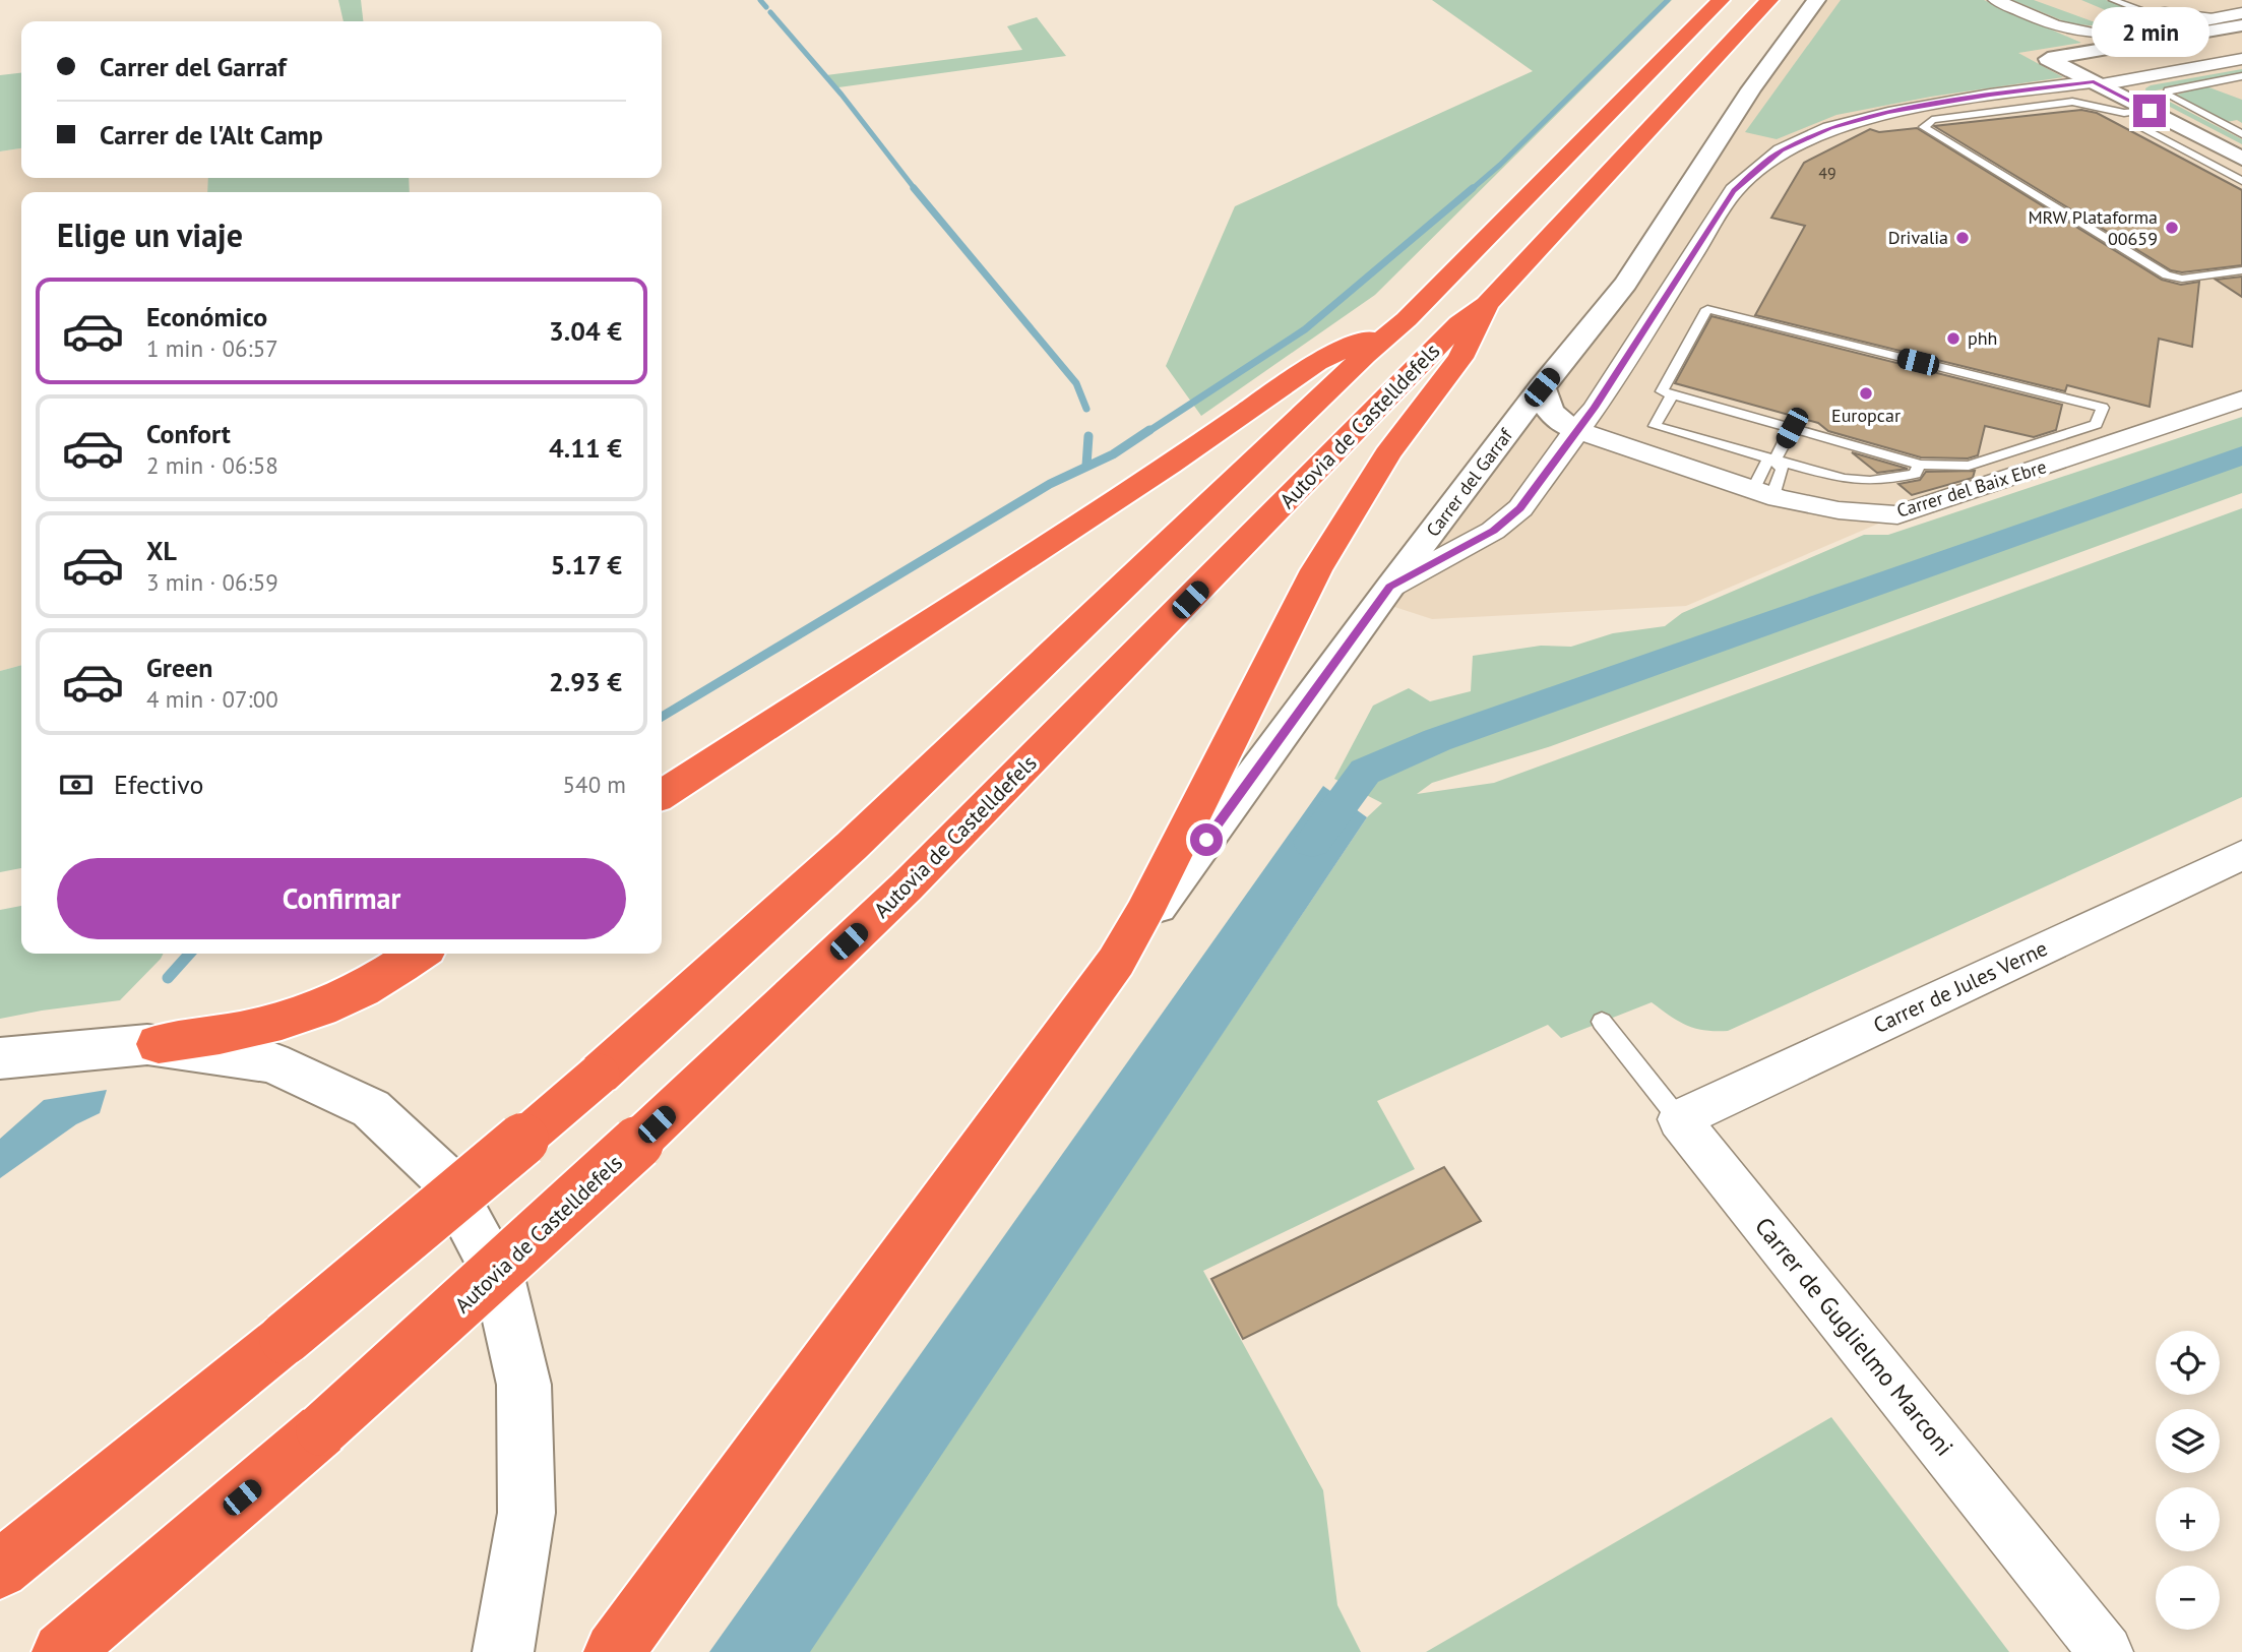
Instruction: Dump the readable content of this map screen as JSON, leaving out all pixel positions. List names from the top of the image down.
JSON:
{
  "streets": {
    "highway": ["Autovia de Castelldefels"],
    "main road": ["Carrer del Garraf"],
    "street": ["Carrer del Baix Ebre", "Carrer de Jules Verne", "Carrer de Guglielmo Marconi"]
  },
  "crossings": [
    ["Carrer de Jules Verne", "Carrer de Guglielmo Marconi"]
  ],
  "places": [
    "MRW Plataforma 00659",
    "Drivalia",
    "phh",
    "Europcar"
  ],
  "house_numbers": ["49"],
  "page": {
    "bubble": "2 min",
    "banner": ["Carrer del Garraf", "Carrer de l'Alt Camp"],
    "heading": "Elige un viaje",
    "list": [
      {
        "name": "Económico",
        "note": "1 min · 06:57",
        "value": "3.04 €"
      },
      {
        "name": "Confort",
        "note": "2 min · 06:58",
        "value": "4.11 €"
      },
      {
        "name": "XL",
        "note": "3 min · 06:59",
        "value": "5.17 €"
      },
      {
        "name": "Green",
        "note": "4 min · 07:00",
        "value": "2.93 €"
      }
    ],
    "pay": ["Efectivo", "540 m"],
    "buttons": "Confirmar",
    "map_buttons": ["+", "−"]
  }
}
